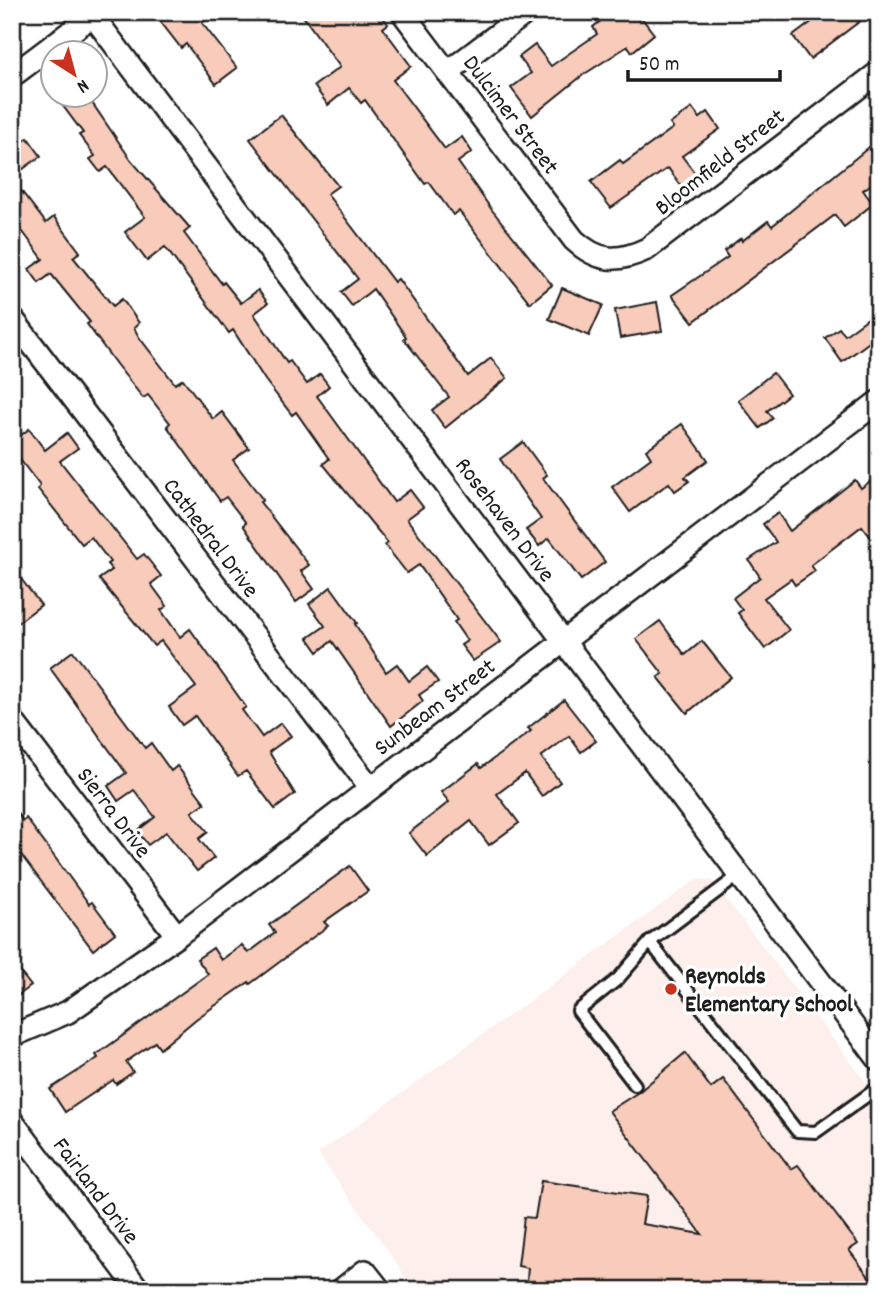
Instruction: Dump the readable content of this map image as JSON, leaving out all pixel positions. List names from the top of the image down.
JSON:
{
  "streets": {
    "street": [
      "Dulcimer Street",
      "Bloomfield Street",
      "Rosehaven Drive",
      "Cathedral Drive",
      "Sunbeam Street",
      "Sierra Drive",
      "Fairland Drive"
    ]
  },
  "crossings": [
    ["Dulcimer Street", "Bloomfield Street"],
    ["Rosehaven Drive", "Sunbeam Street"],
    ["Cathedral Drive", "Sunbeam Street"],
    ["Sunbeam Street", "Sierra Drive"]
  ],
  "places": ["Reynolds Elementary School"],
  "scale_bar": "50 m",
  "north": "bottom right"
}
